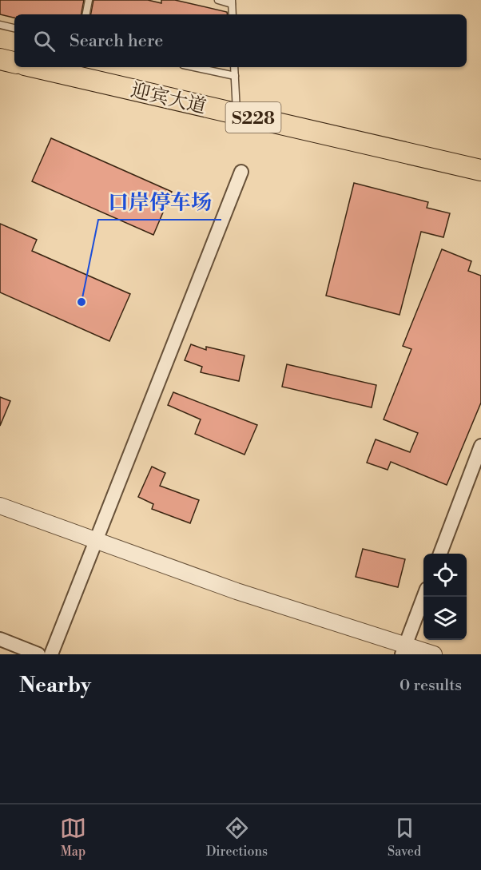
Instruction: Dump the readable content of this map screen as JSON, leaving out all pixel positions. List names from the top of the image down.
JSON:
{
  "streets": {
    "main road": ["迎宾大道", "S228"]
  },
  "places": ["口岸停车场"],
  "page": {
    "search": "Search here",
    "heading": ["Nearby", "0 results"],
    "nav": ["Map", "Directions", "Saved"]
  }
}
